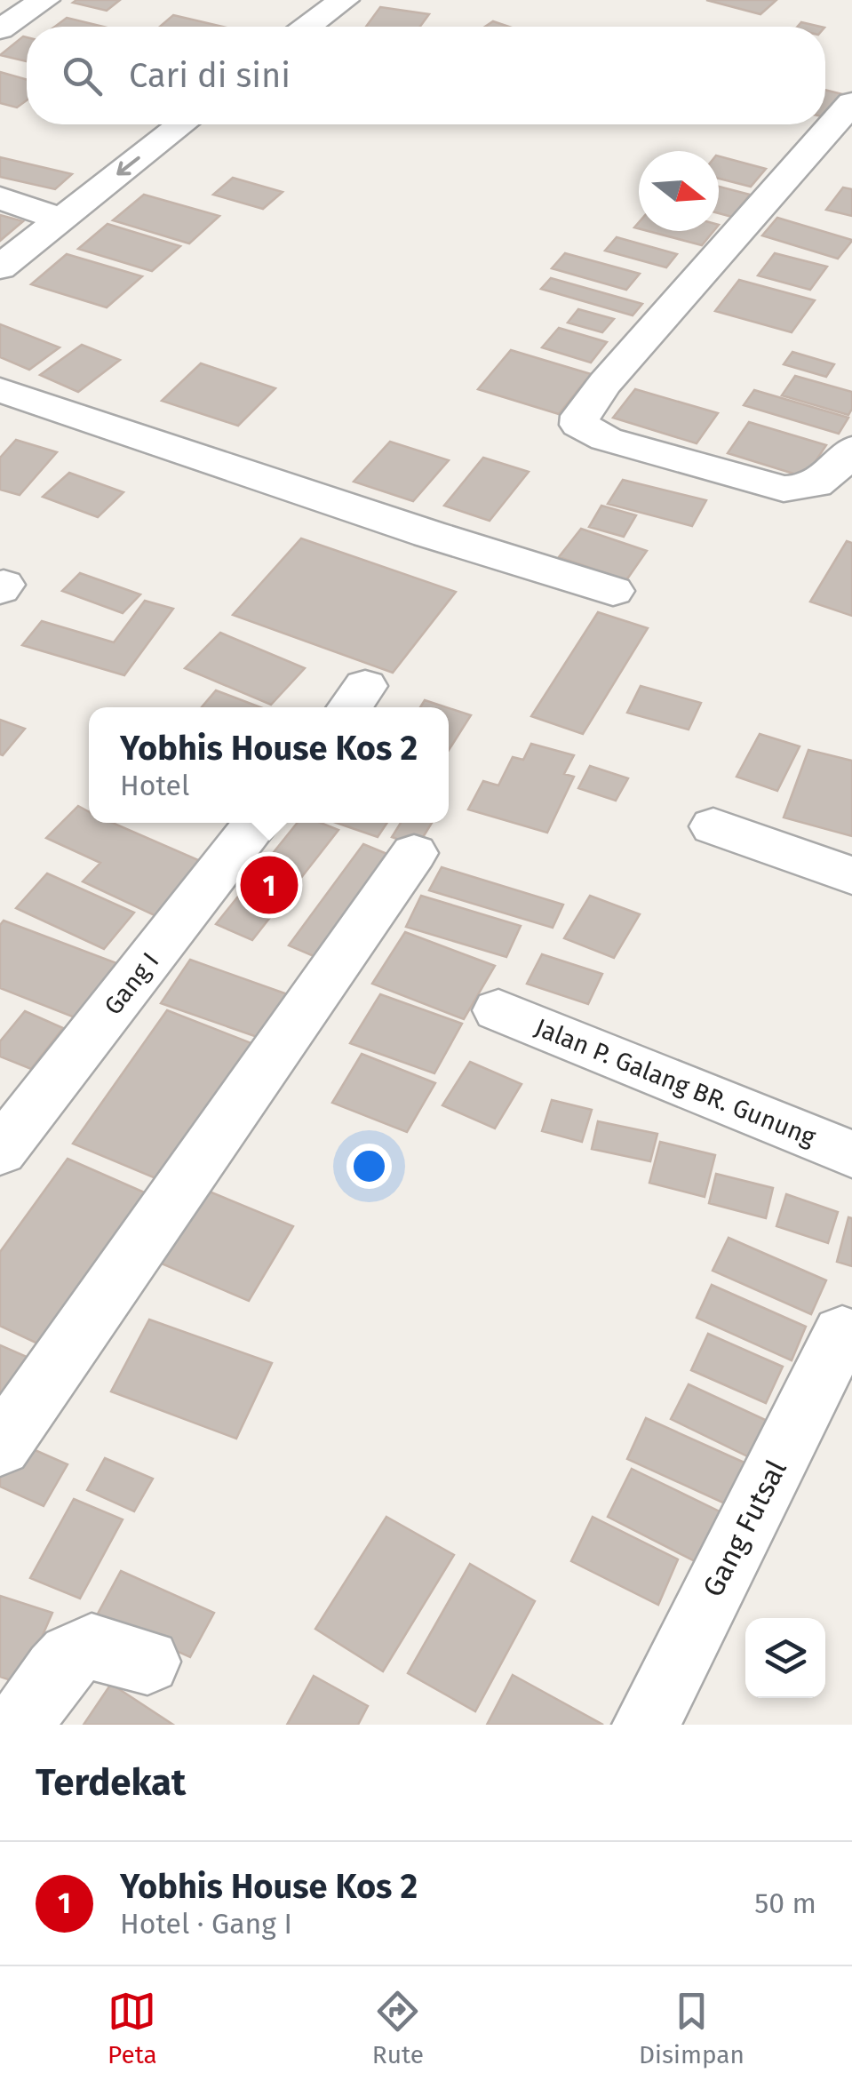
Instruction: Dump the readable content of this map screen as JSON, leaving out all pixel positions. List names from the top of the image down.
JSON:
{
  "streets": {
    "street": ["Gang I", "Jalan P. Galang BR. Gunung", "Gang Futsal"]
  },
  "north": "right",
  "page": {
    "search": "Cari di sini",
    "popup": ["Yobhis House Kos 2", "Hotel"],
    "pins": "1",
    "heading": "Terdekat",
    "list": [
      {
        "mark": "1",
        "name": "Yobhis House Kos 2",
        "note": "Hotel · Gang I",
        "value": "50 m"
      }
    ],
    "nav": ["Peta", "Rute", "Disimpan"]
  }
}
